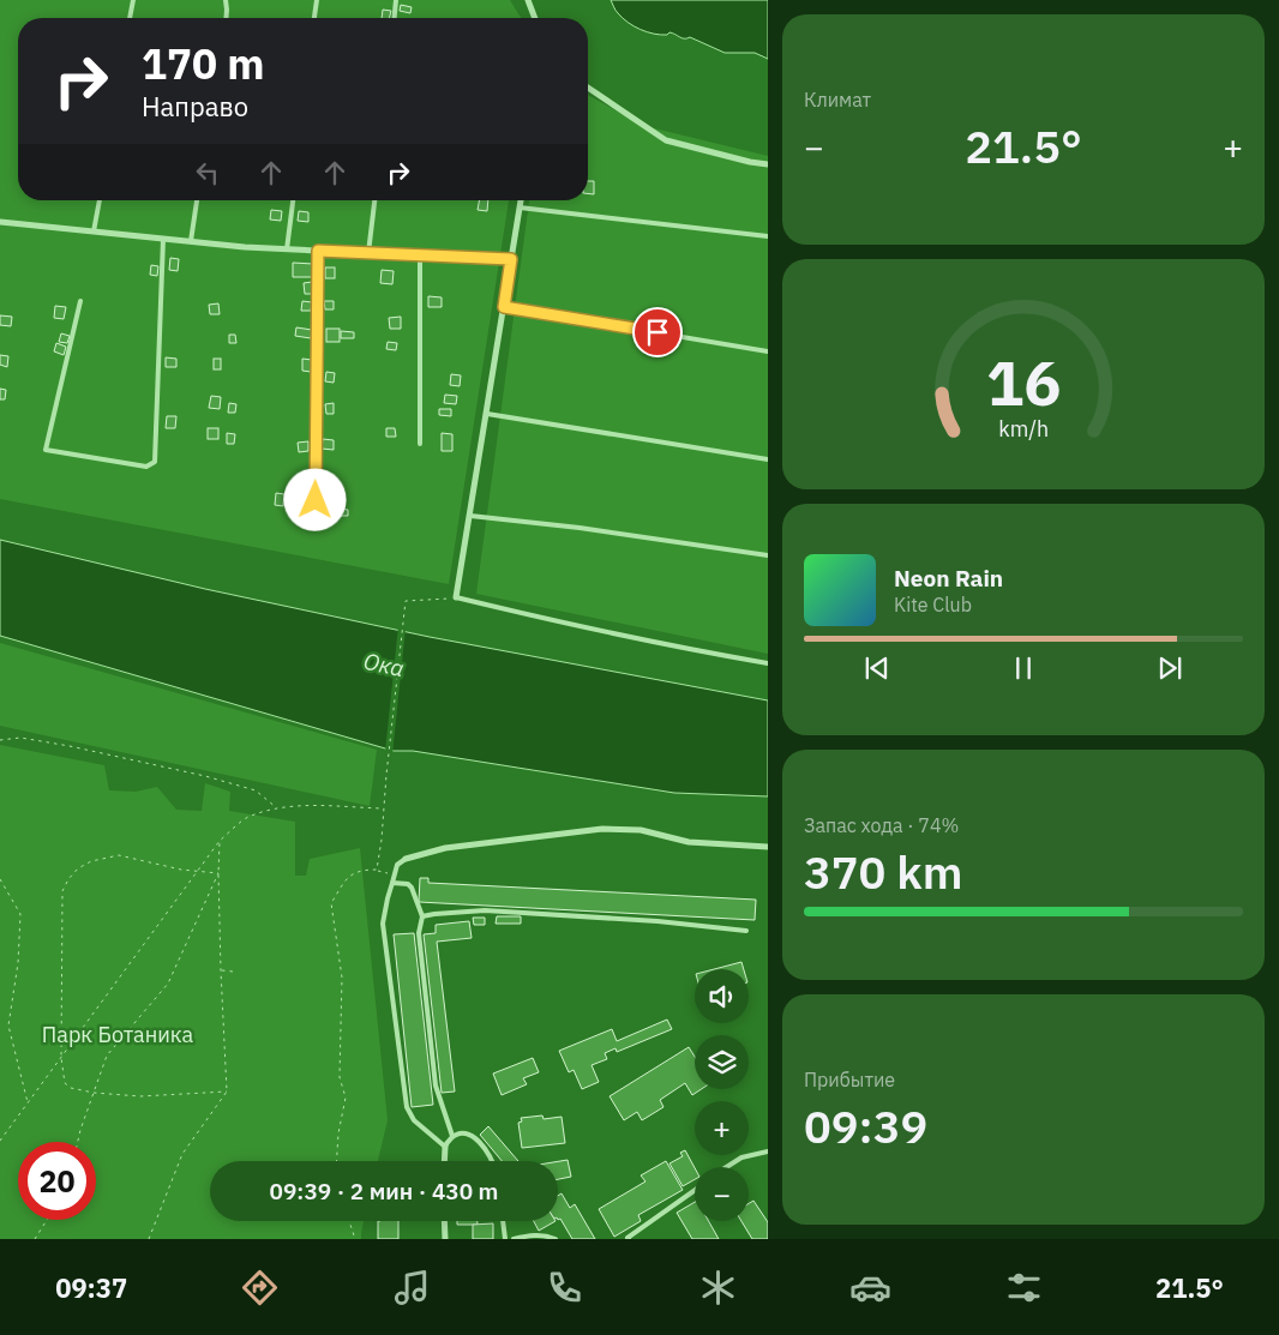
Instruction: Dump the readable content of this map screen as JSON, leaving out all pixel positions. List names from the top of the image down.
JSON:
{
  "water": ["Ока"],
  "parks": ["Парк Ботаника"],
  "page": {
    "tile": [
      "Климат",
      ["Запас хода · 74%", "370 km"],
      ["Прибытие", "09:39"]
    ],
    "turn": ["170 m", "Направо"],
    "heat": ["−", "21.5°", "+"],
    "song": ["Neon Rain", "Kite Club"],
    "map_buttons": ["+", "−"],
    "limit": "20",
    "trip": "09:39 · 2 мин · 430 m",
    "tabs": ["09:37", "21.5°"],
    "gauge": ["16", "km/h"]
  }
}
